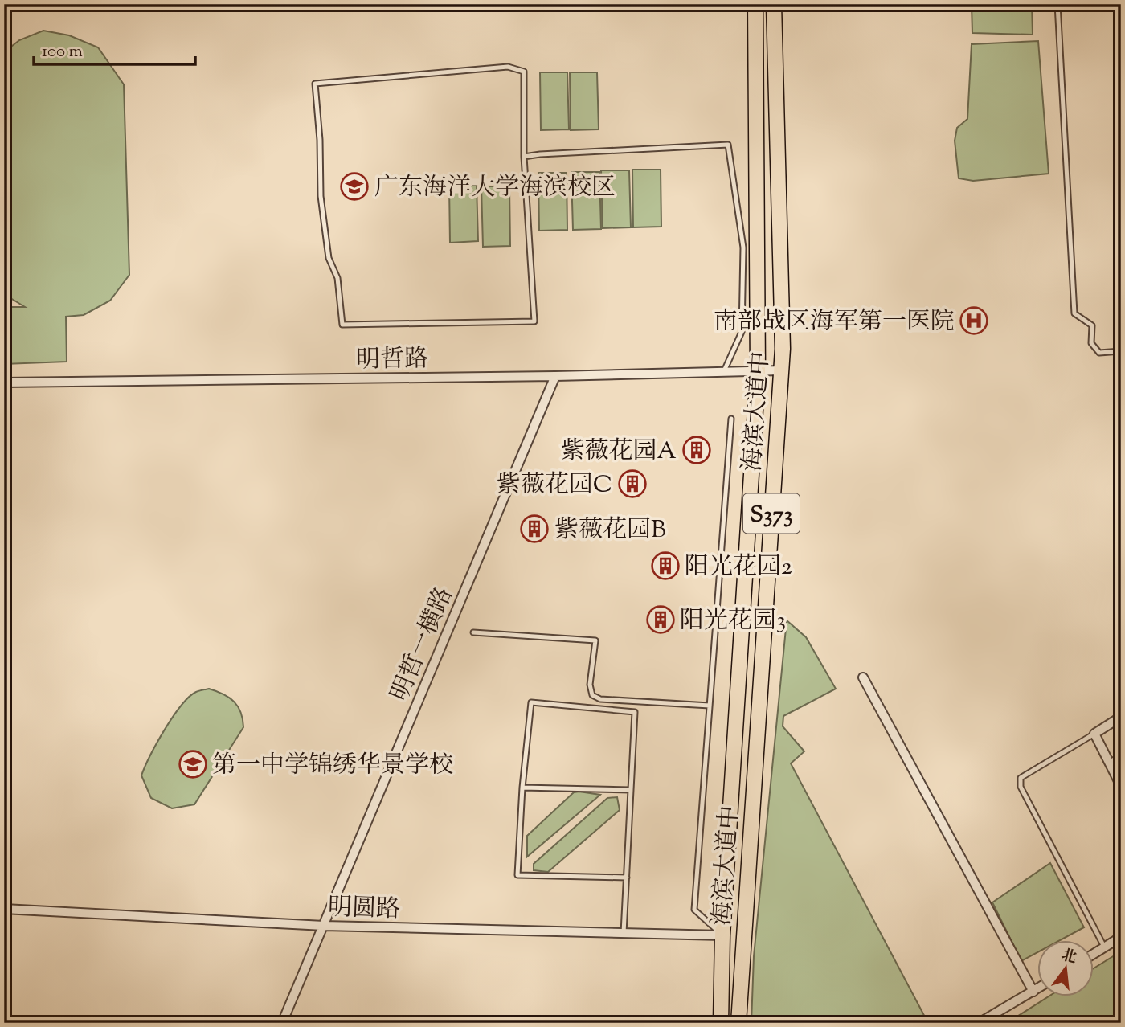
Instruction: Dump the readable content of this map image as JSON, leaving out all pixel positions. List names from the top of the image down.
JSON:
{
  "streets": {
    "main road": ["海滨大道中", "S373"],
    "street": ["明哲路", "明哲一横路", "明圆路"]
  },
  "crossings": [
    ["明哲路", "海滨大道中"],
    ["明哲路", "明哲一横路"],
    ["海滨大道中", "明圆路"],
    ["明哲一横路", "明圆路"]
  ],
  "places": {
    "school or university": ["广东海洋大学海滨校区", "第一中学锦绣华景学校"],
    "hospital": ["南部战区海军第一医院"],
    "building": [
      "紫薇花园A",
      "紫薇花园C",
      "紫薇花园B",
      "阳光花园2",
      "阳光花园3"
    ]
  },
  "scale_bar": "100 m",
  "north": "top"
}
